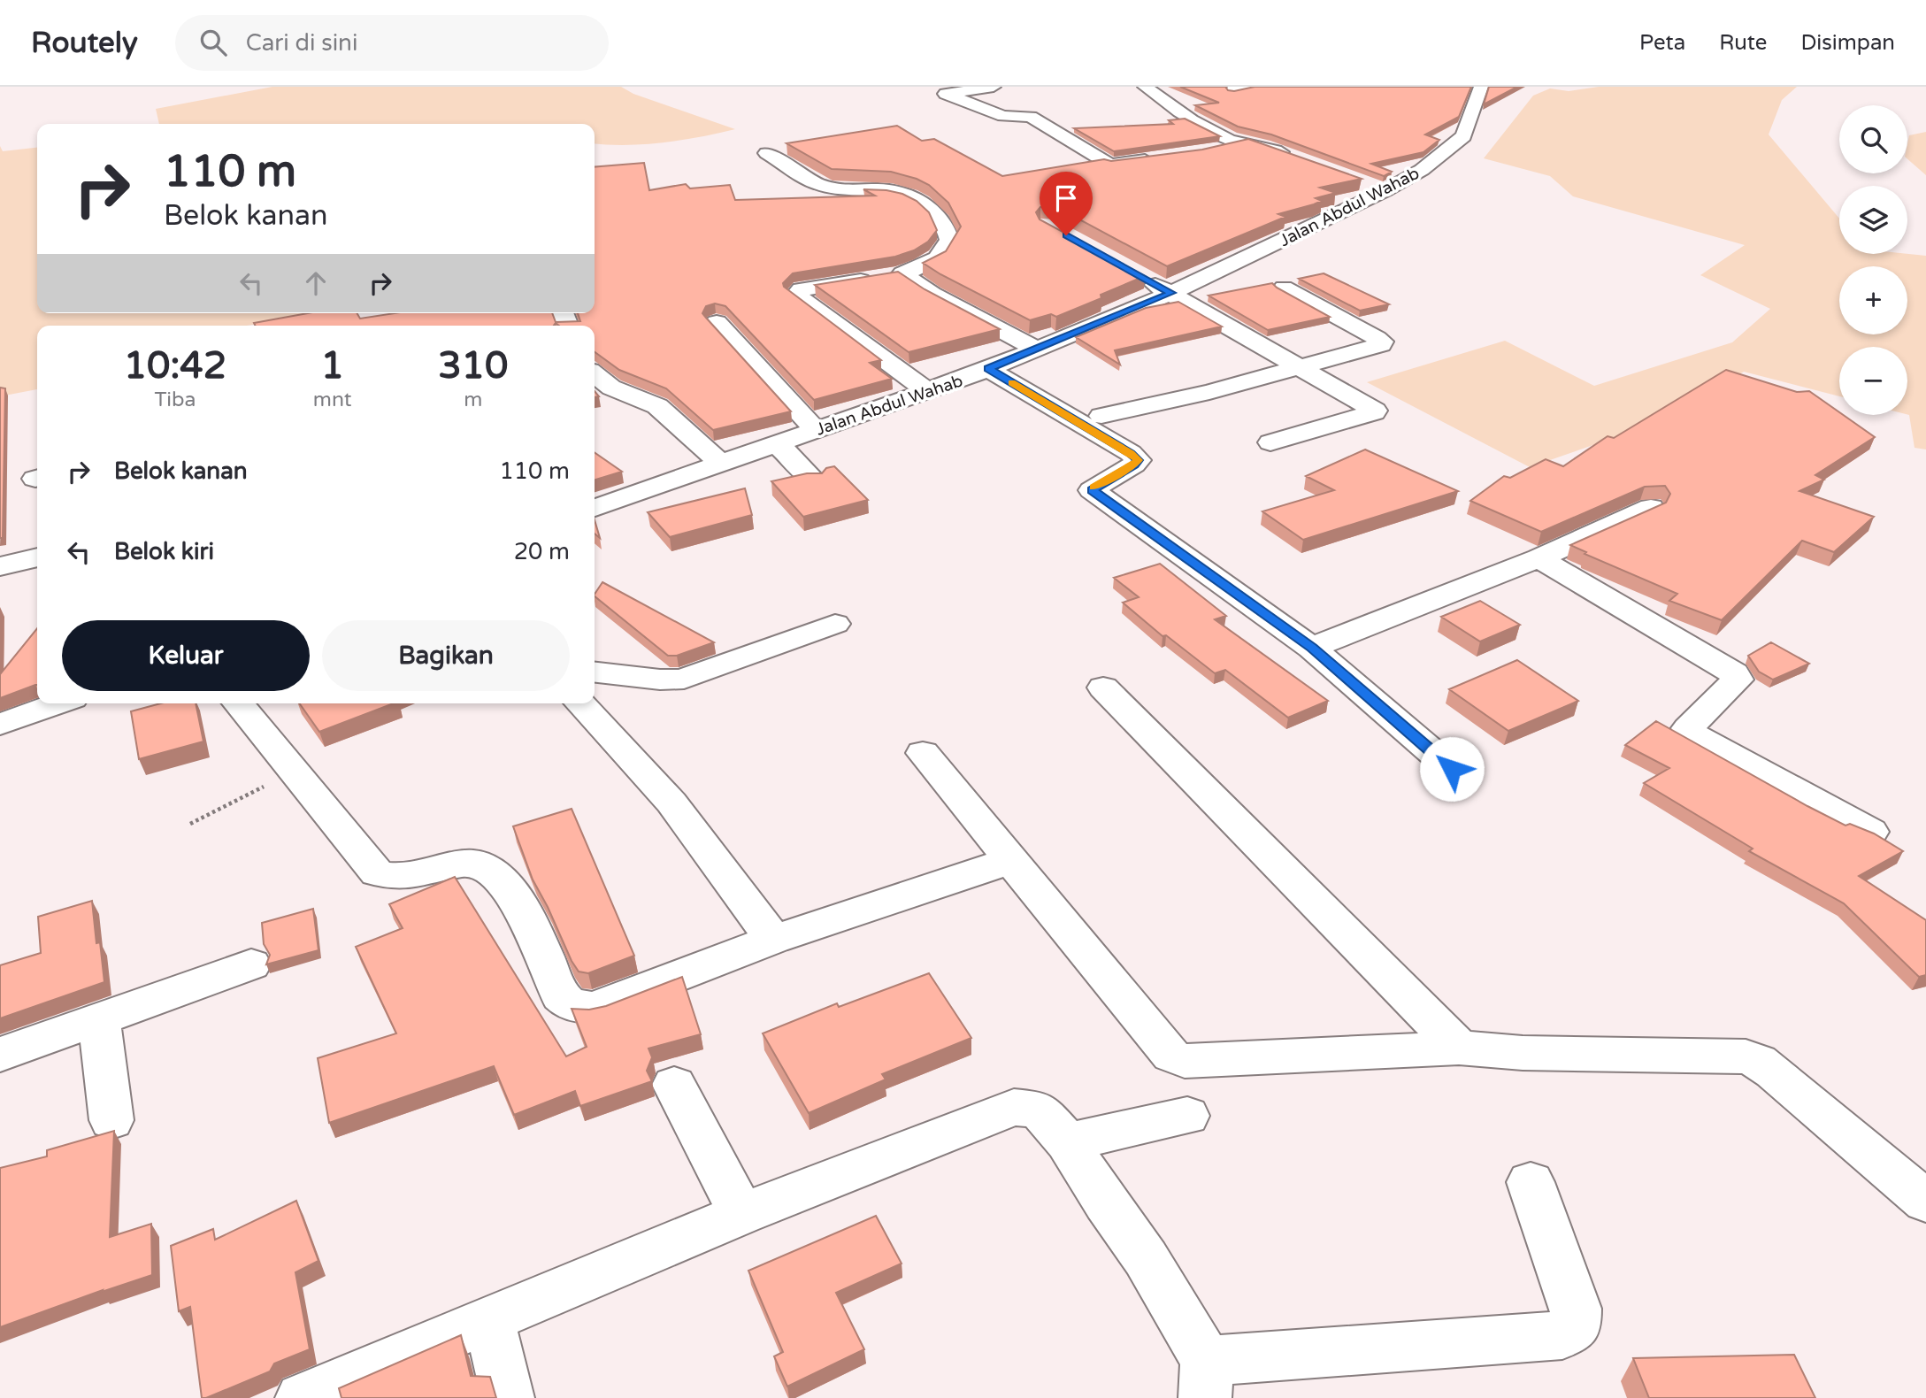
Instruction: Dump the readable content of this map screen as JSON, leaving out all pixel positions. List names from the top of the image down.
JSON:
{
  "streets": {
    "street": ["Jalan Abdul Wahab"]
  },
  "page": {
    "header": "Routely",
    "search": "Cari di sini",
    "nav": ["Peta", "Rute", "Disimpan"],
    "map_buttons": ["+", "−"],
    "turn": ["110 m", "Belok kanan"],
    "eta": [
      "10:42",
      "Tiba",
      "1",
      "mnt",
      "310",
      "m"
    ],
    "list": [
      {
        "name": "Belok kanan",
        "value": "110 m"
      },
      {
        "name": "Belok kiri",
        "value": "20 m"
      }
    ],
    "buttons": ["Keluar", "Bagikan"]
  }
}
